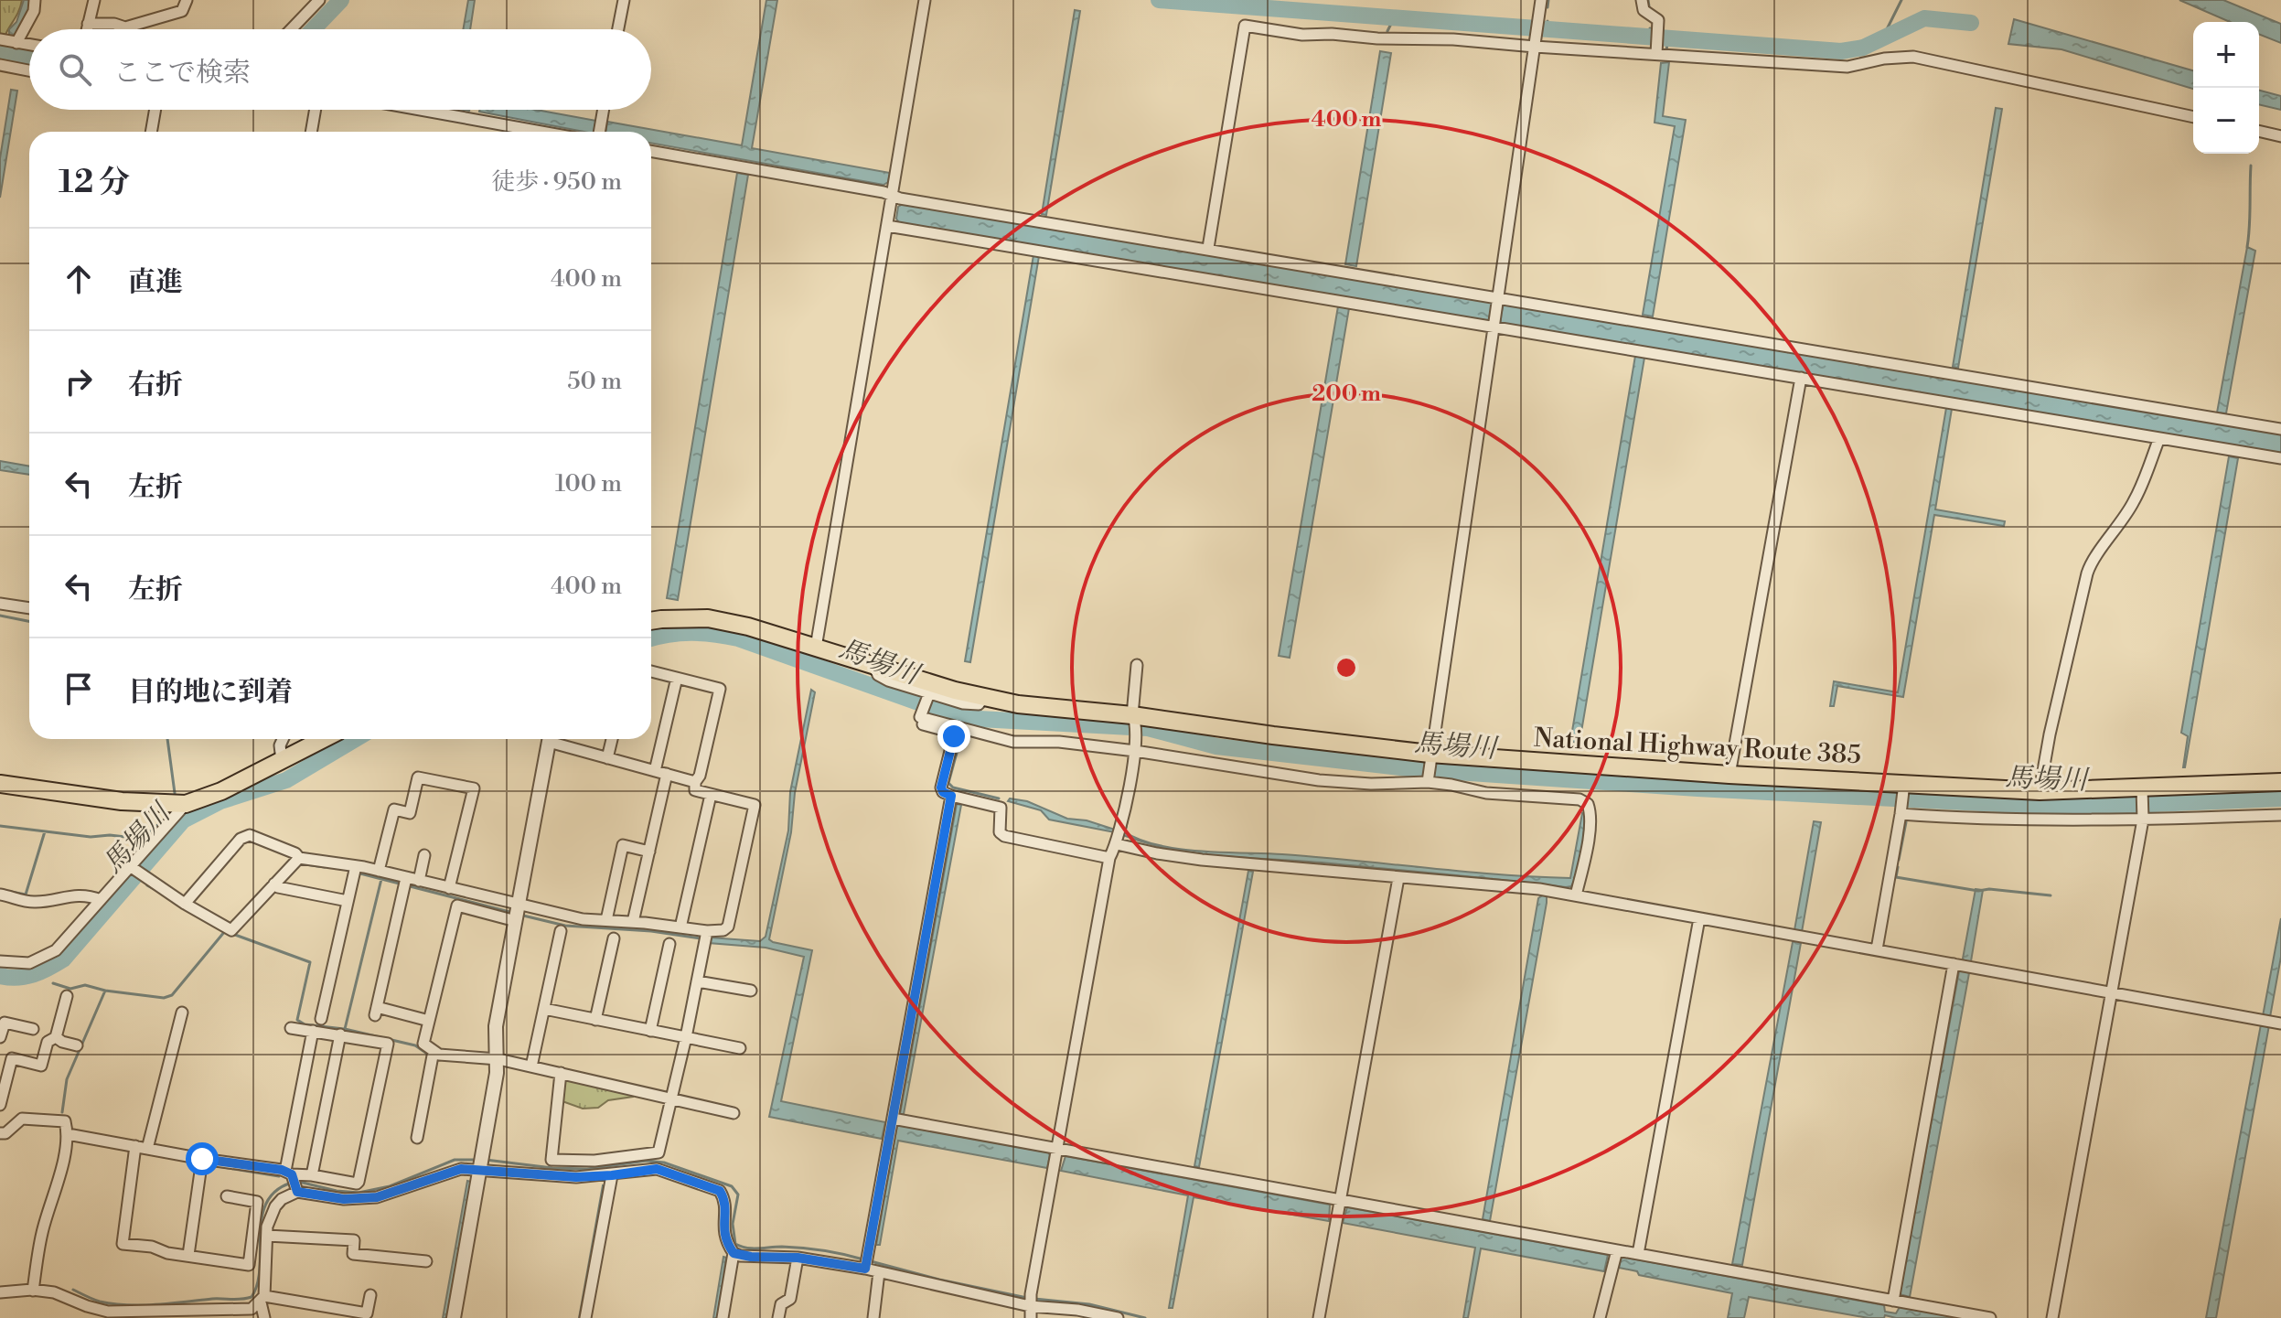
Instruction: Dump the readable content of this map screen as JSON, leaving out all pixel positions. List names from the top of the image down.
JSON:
{
  "streets": {
    "highway": ["National Highway Route 385"]
  },
  "water": ["馬場川"],
  "page": {
    "map_buttons": ["+", "−"],
    "search": "ここで検索",
    "heading": ["12 分", "徒歩 · 950 m"],
    "list": [
      ["直進", "400 m"],
      ["右折", "50 m"],
      ["左折", "100 m"],
      ["左折", "400 m"],
      "目的地に到着"
    ]
  },
  "rings": ["400 m", "200 m"]
}
